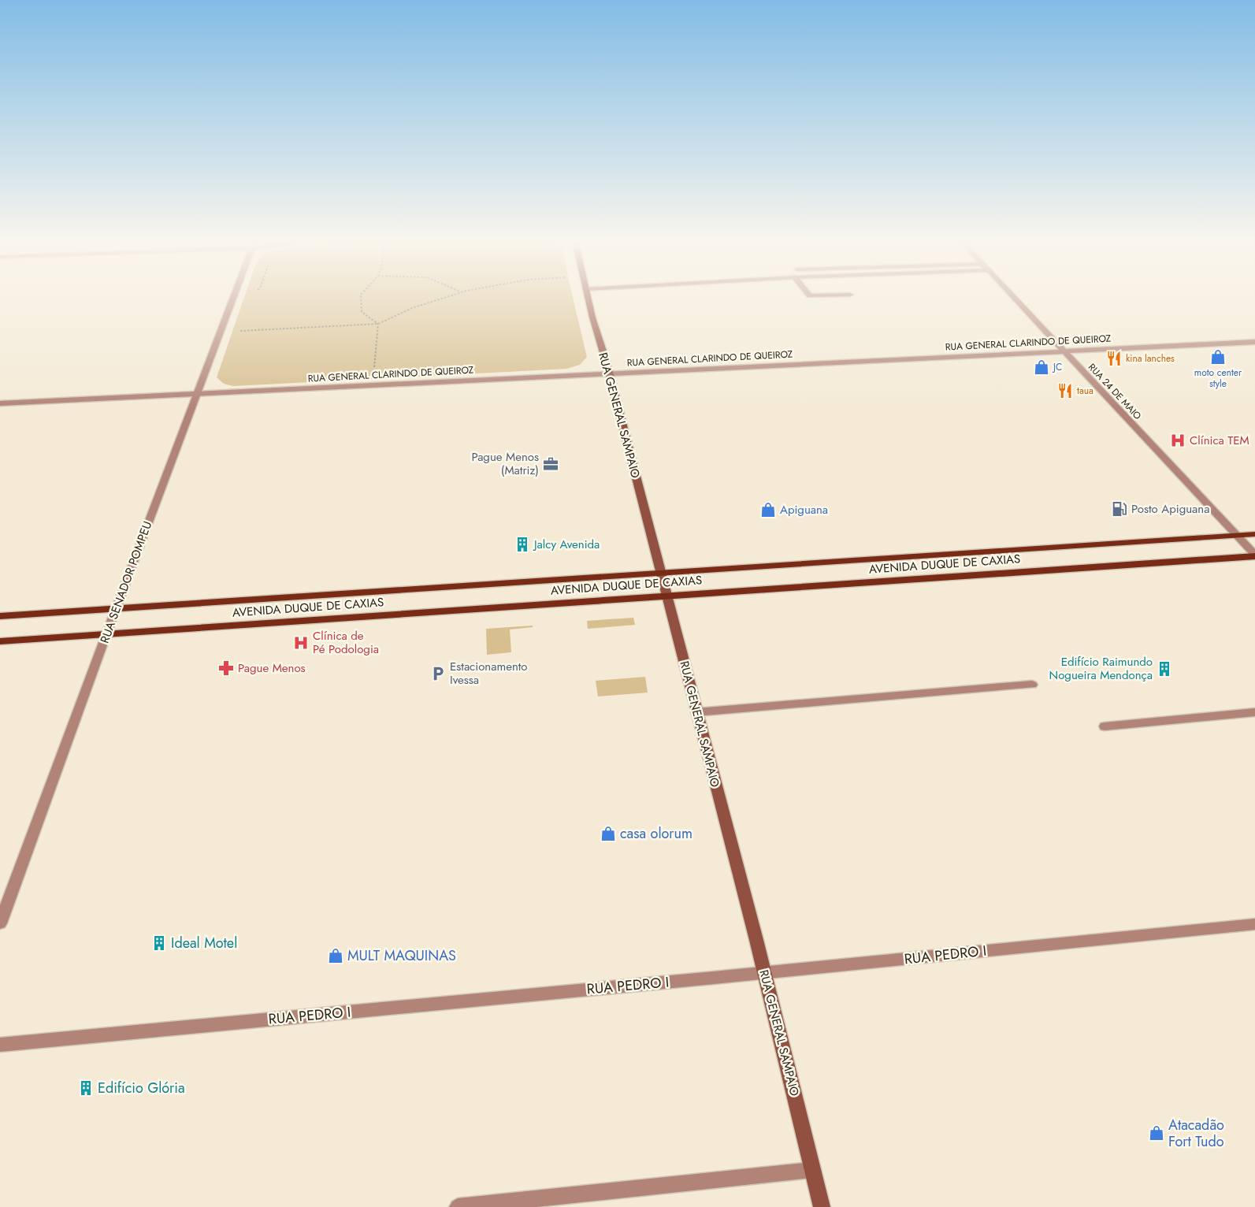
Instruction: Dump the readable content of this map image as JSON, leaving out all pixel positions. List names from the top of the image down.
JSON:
{
  "streets": {
    "main road": ["RUA GENERAL SAMPAIO", "AVENIDA DUQUE DE CAXIAS"],
    "street": [
      "RUA GENERAL CLARINDO DE QUEIROZ",
      "RUA 24 DE MAIO",
      "RUA SENADOR POMPEU",
      "RUA PEDRO I"
    ]
  },
  "crossings": [
    ["RUA GENERAL CLARINDO DE QUEIROZ", "RUA 24 DE MAIO"],
    ["RUA GENERAL CLARINDO DE QUEIROZ", "RUA GENERAL SAMPAIO"],
    ["RUA GENERAL CLARINDO DE QUEIROZ", "RUA SENADOR POMPEU"],
    ["RUA 24 DE MAIO", "AVENIDA DUQUE DE CAXIAS"],
    ["RUA GENERAL SAMPAIO", "AVENIDA DUQUE DE CAXIAS"],
    ["RUA GENERAL SAMPAIO", "RUA PEDRO I"],
    ["AVENIDA DUQUE DE CAXIAS", "RUA SENADOR POMPEU"]
  ],
  "places": {
    "shop": [
      "moto center style",
      "JC",
      "Apiguana",
      "casa olorum",
      "MULT MAQUINAS",
      "Atacadão Fort Tudo"
    ],
    "restaurant": ["kina lanches", "taua"],
    "hospital": ["Clínica TEM", "Clínica de Pé Podologia"],
    "office": ["Pague Menos (Matriz)"],
    "fuel station": ["Posto Apiguana"],
    "building": [
      "Jalcy Avenida",
      "Edifício Raimundo Nogueira Mendonça",
      "Ideal Motel",
      "Edifício Glória"
    ],
    "pharmacy": ["Pague Menos"],
    "parking": ["Estacionamento Ivessa"]
  }
}
